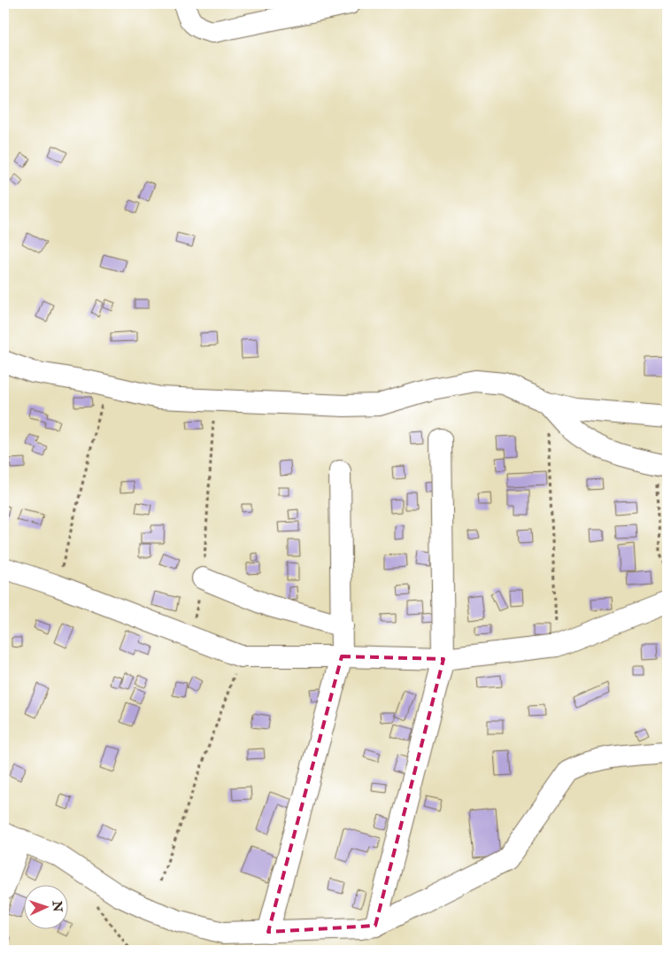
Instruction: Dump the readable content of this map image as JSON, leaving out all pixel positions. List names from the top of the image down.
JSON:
{
  "north": "right"
}
